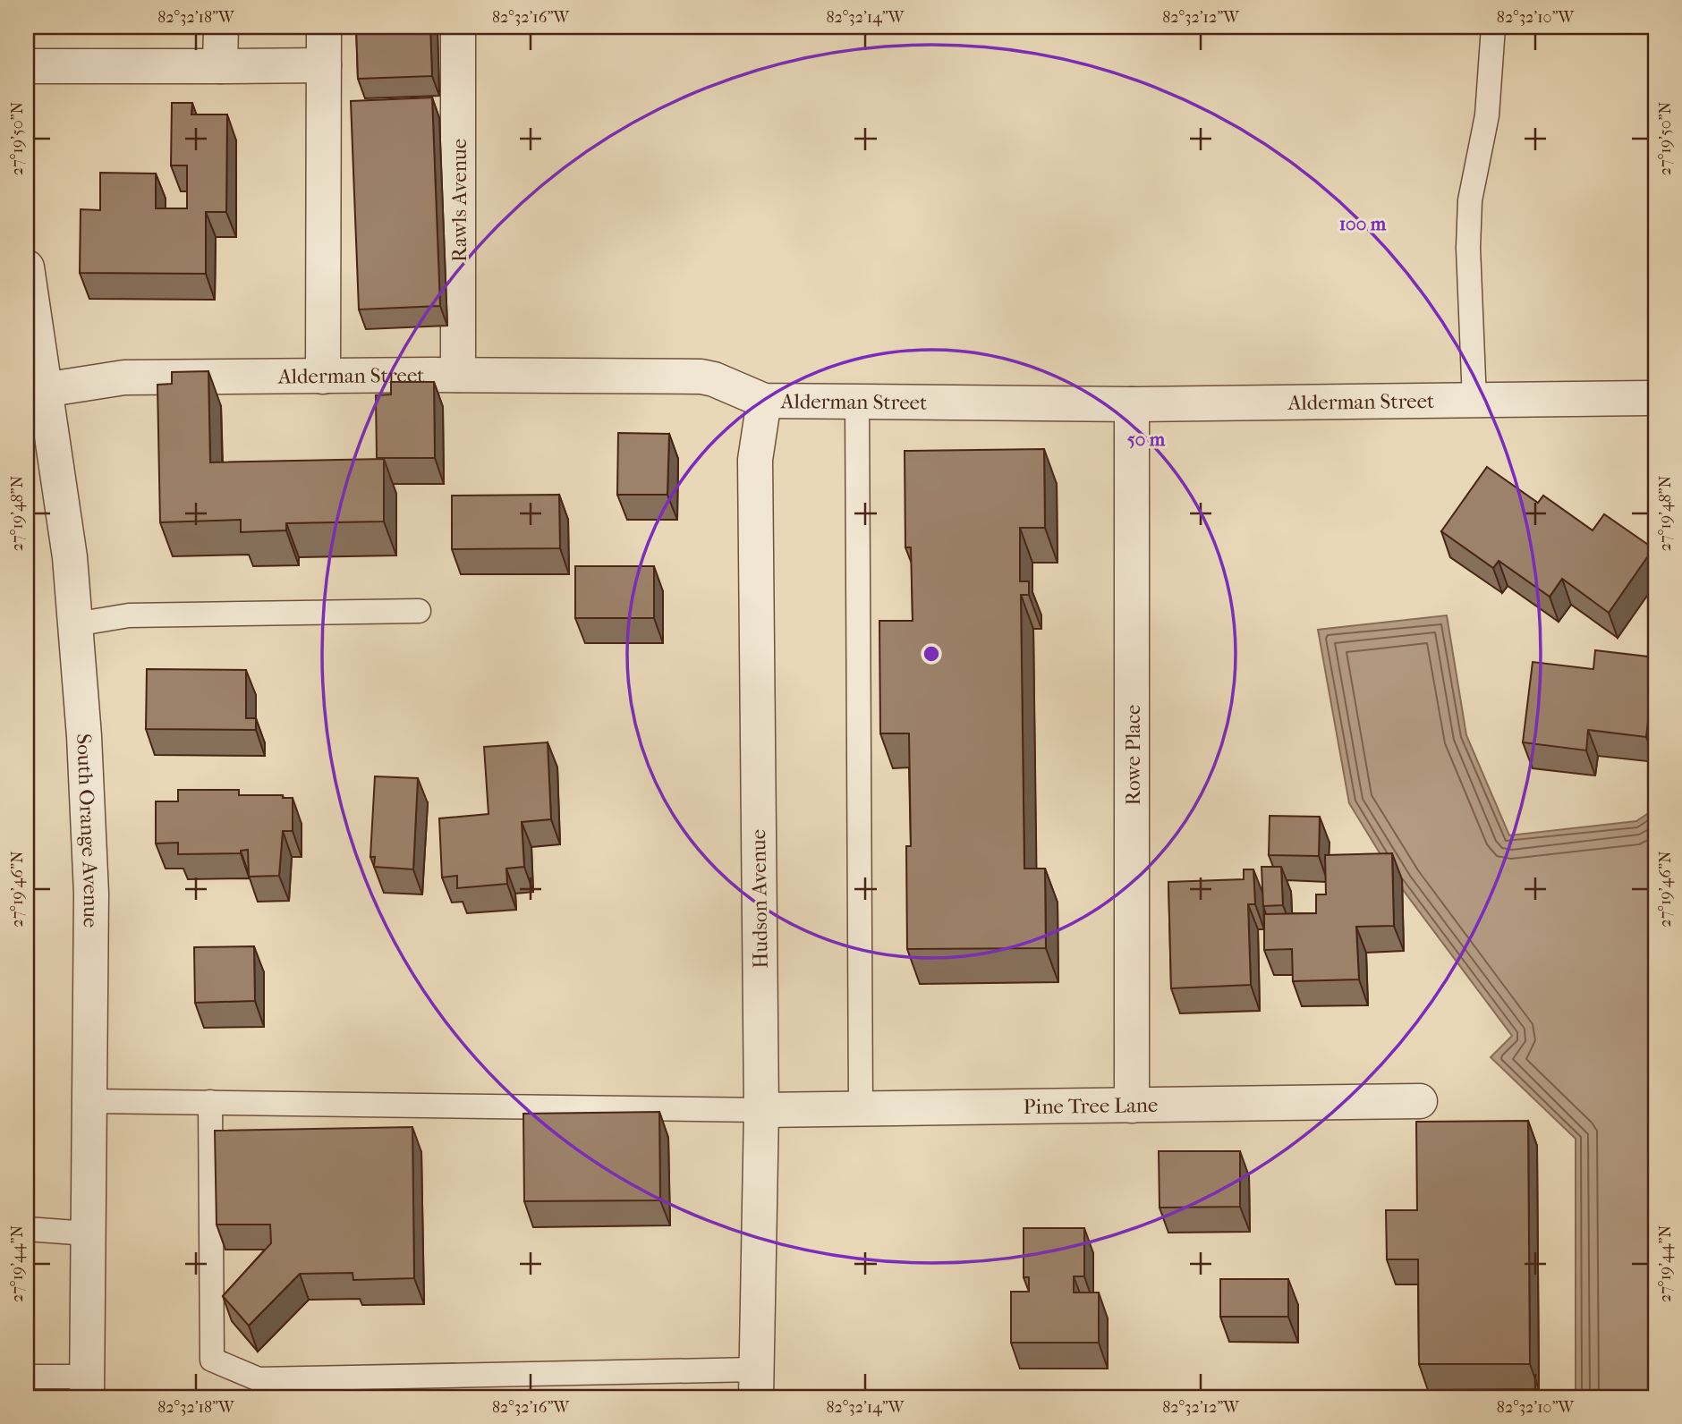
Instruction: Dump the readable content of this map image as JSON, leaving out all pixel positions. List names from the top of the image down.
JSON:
{
  "streets": {
    "street": [
      "Rawls Avenue",
      "Alderman Street",
      "Rowe Place",
      "South Orange Avenue",
      "Hudson Avenue",
      "Pine Tree Lane"
    ]
  },
  "crossings": [
    ["Rawls Avenue", "Alderman Street"],
    ["Alderman Street", "Rowe Place"],
    ["Alderman Street", "South Orange Avenue"],
    ["Alderman Street", "Hudson Avenue"],
    ["Rowe Place", "Pine Tree Lane"],
    ["Hudson Avenue", "Pine Tree Lane"]
  ],
  "coordinates": [
    "82°32'18\"W",
    "82°32'16\"W",
    "82°32'14\"W",
    "82°32'12\"W",
    "82°32'10\"W",
    "27°19'50\"N",
    "27°19'48\"N",
    "27°19'46\"N",
    "27°19'44\"N"
  ],
  "rings": ["100 m", "50 m"]
}
